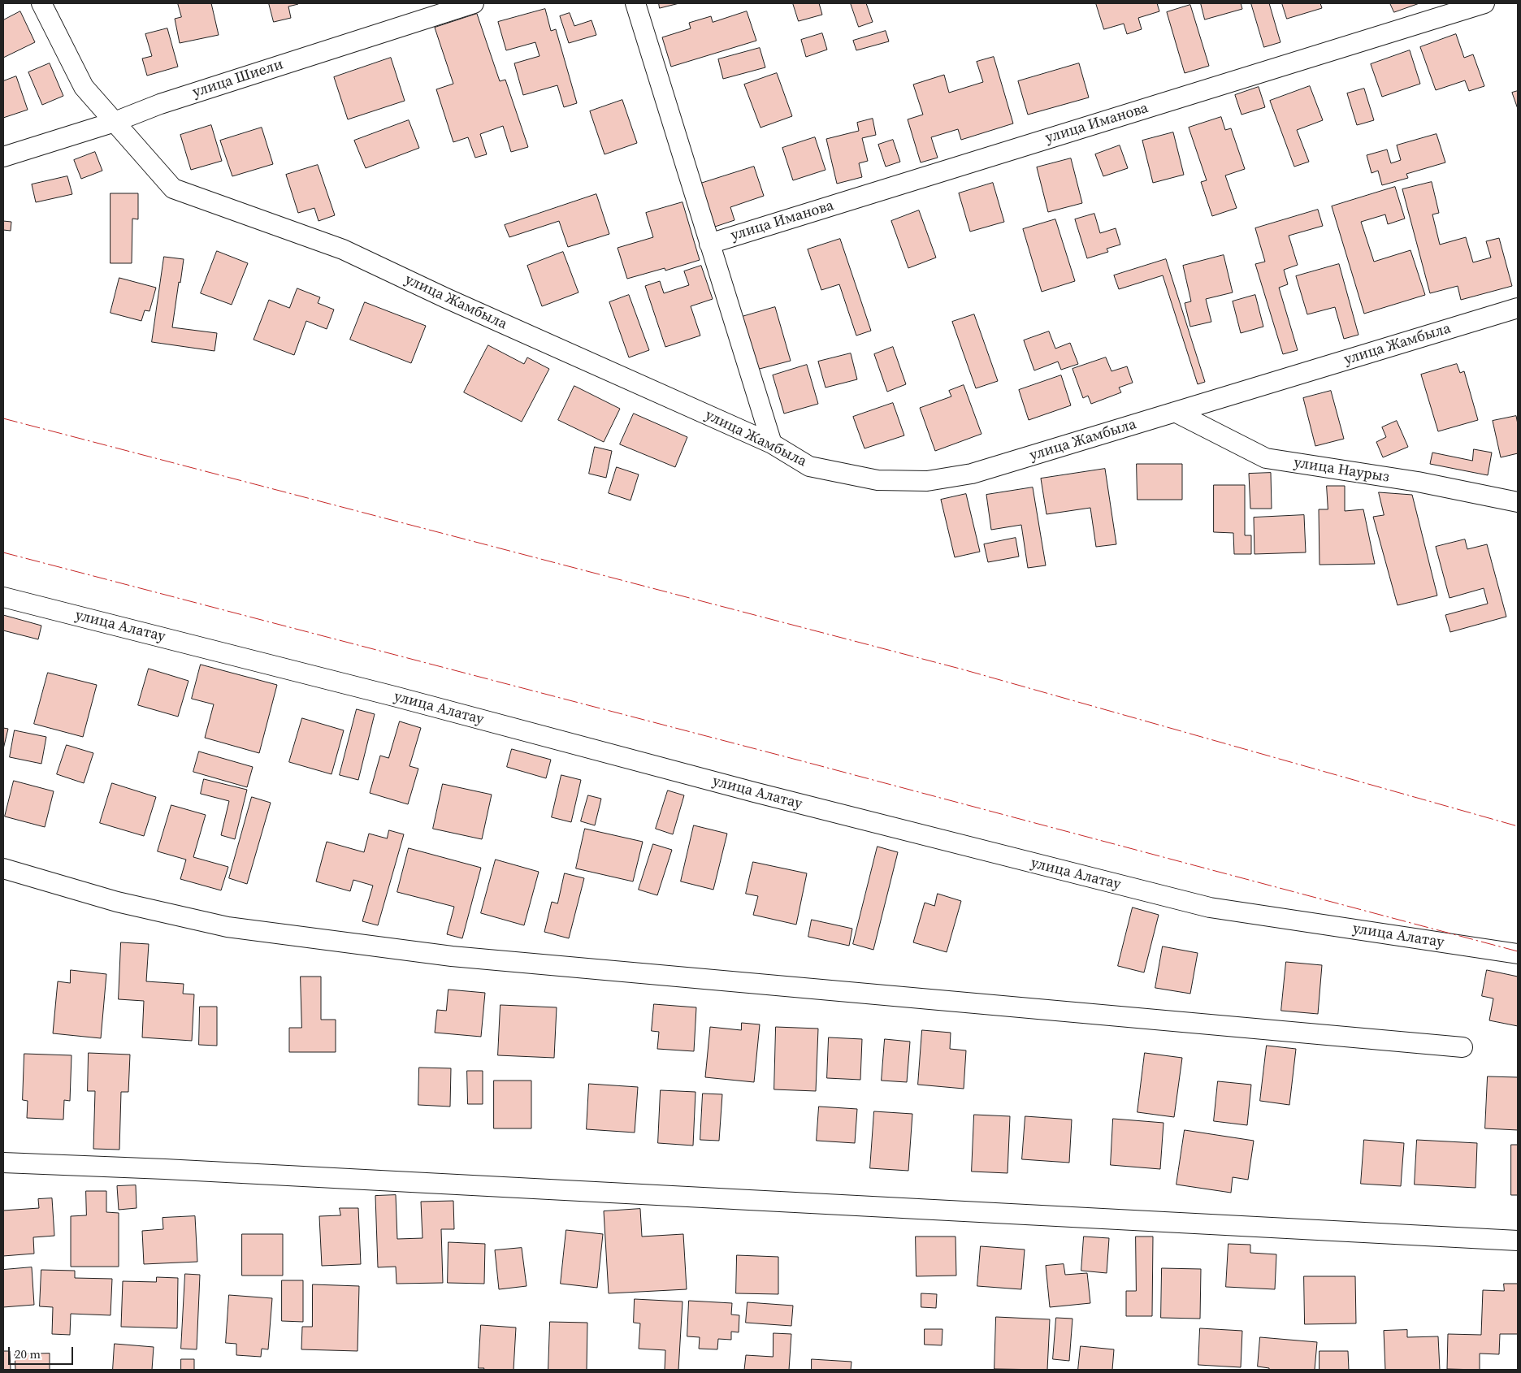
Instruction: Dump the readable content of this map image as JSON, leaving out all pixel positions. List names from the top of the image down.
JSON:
{
  "streets": {
    "street": [
      "улица Шиели",
      "улица Иманова",
      "улица Жамбыла",
      "улица Наурыз",
      "улица Алатау"
    ]
  },
  "crossings": [
    ["улица Шиели", "улица Жамбыла"],
    ["улица Жамбыла", "улица Наурыз"]
  ],
  "scale_bar": "20 m"
}
